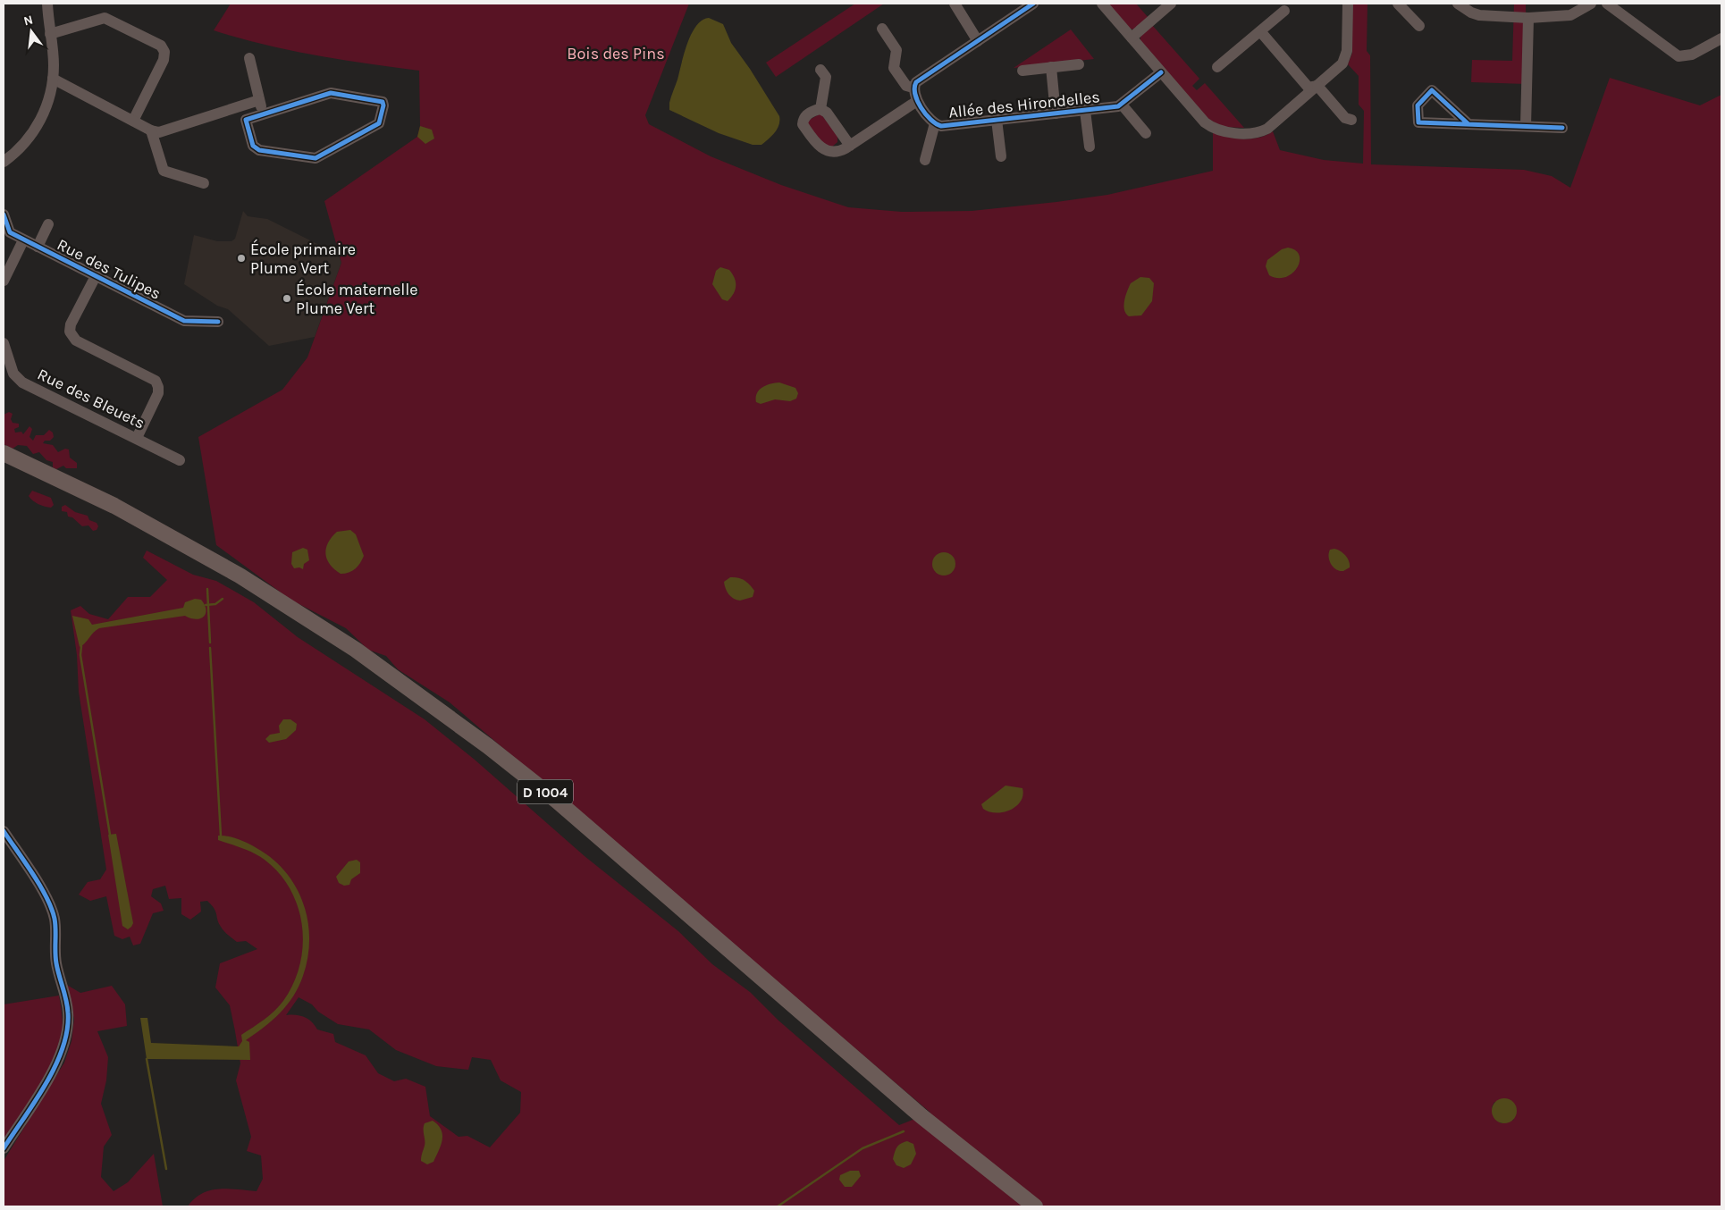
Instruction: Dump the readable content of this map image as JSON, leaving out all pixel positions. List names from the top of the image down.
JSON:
{
  "streets": {
    "highway": ["D 1004"],
    "street": ["Allée des Hirondelles", "Rue des Tulipes", "Rue des Bleuets"]
  },
  "parks": ["Bois des Pins"],
  "places": ["École primaire Plume Vert", "École maternelle Plume Vert"],
  "north": "top"
}
